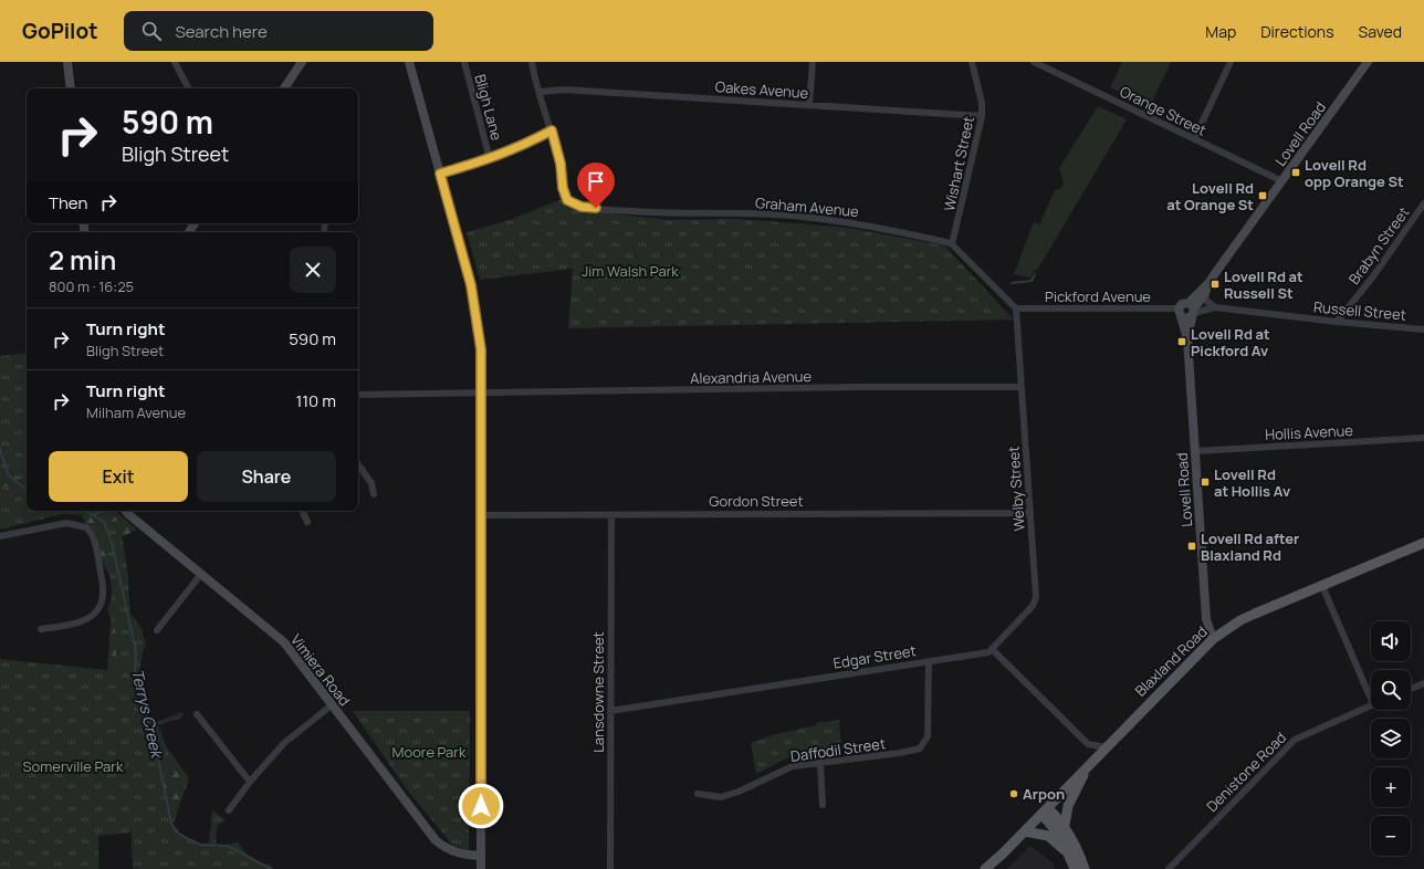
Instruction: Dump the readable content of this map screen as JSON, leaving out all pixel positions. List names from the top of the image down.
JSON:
{
  "streets": {
    "main road": ["Blaxland Road"],
    "street": [
      "Oakes Avenue",
      "Bligh Lane",
      "Orange Street",
      "Lovell Road",
      "Wishart Street",
      "Graham Avenue",
      "Brabyn Street",
      "Pickford Avenue",
      "Russell Street",
      "Alexandria Avenue",
      "Hollis Avenue",
      "Welby Street",
      "Gordon Street",
      "Edgar Street",
      "Vimiera Road",
      "Lansdowne Street",
      "Daffodil Street",
      "Denistone Road"
    ]
  },
  "crossings": [
    ["Oakes Avenue", "Wishart Street"],
    ["Orange Street", "Lovell Road"],
    ["Lovell Road", "Pickford Avenue"],
    ["Lovell Road", "Russell Street"],
    ["Lovell Road", "Hollis Avenue"],
    ["Lovell Road", "Blaxland Road"],
    ["Wishart Street", "Graham Avenue"],
    ["Brabyn Street", "Russell Street"],
    ["Pickford Avenue", "Welby Street"],
    ["Alexandria Avenue", "Welby Street"],
    ["Welby Street", "Gordon Street"],
    ["Welby Street", "Edgar Street"],
    ["Gordon Street", "Lansdowne Street"],
    ["Edgar Street", "Lansdowne Street"],
    ["Edgar Street", "Daffodil Street"]
  ],
  "water": ["Terrys Creek"],
  "parks": ["Jim Walsh Park", "Moore Park", "Somerville Park"],
  "places": {
    "transit": [
      "Lovell Rd opp Orange St",
      "Lovell Rd at Orange St",
      "Lovell Rd at Russell St",
      "Lovell Rd at Pickford Av",
      "Lovell Rd at Hollis Av",
      "Lovell Rd after Blaxland Rd"
    ],
    "other": ["Arpon"]
  },
  "page": {
    "header": "GoPilot",
    "search": "Search here",
    "nav": ["Map", "Directions", "Saved"],
    "turn": ["590 m", "Bligh Street"],
    "then": "Then",
    "heading": ["2 min", "800 m · 16:25"],
    "list": [
      {
        "name": "Turn right",
        "note": "Bligh Street",
        "value": "590 m"
      },
      {
        "name": "Turn right",
        "note": "Milham Avenue",
        "value": "110 m"
      }
    ],
    "buttons": ["Exit", "Share"],
    "map_buttons": ["+", "−"]
  }
}
